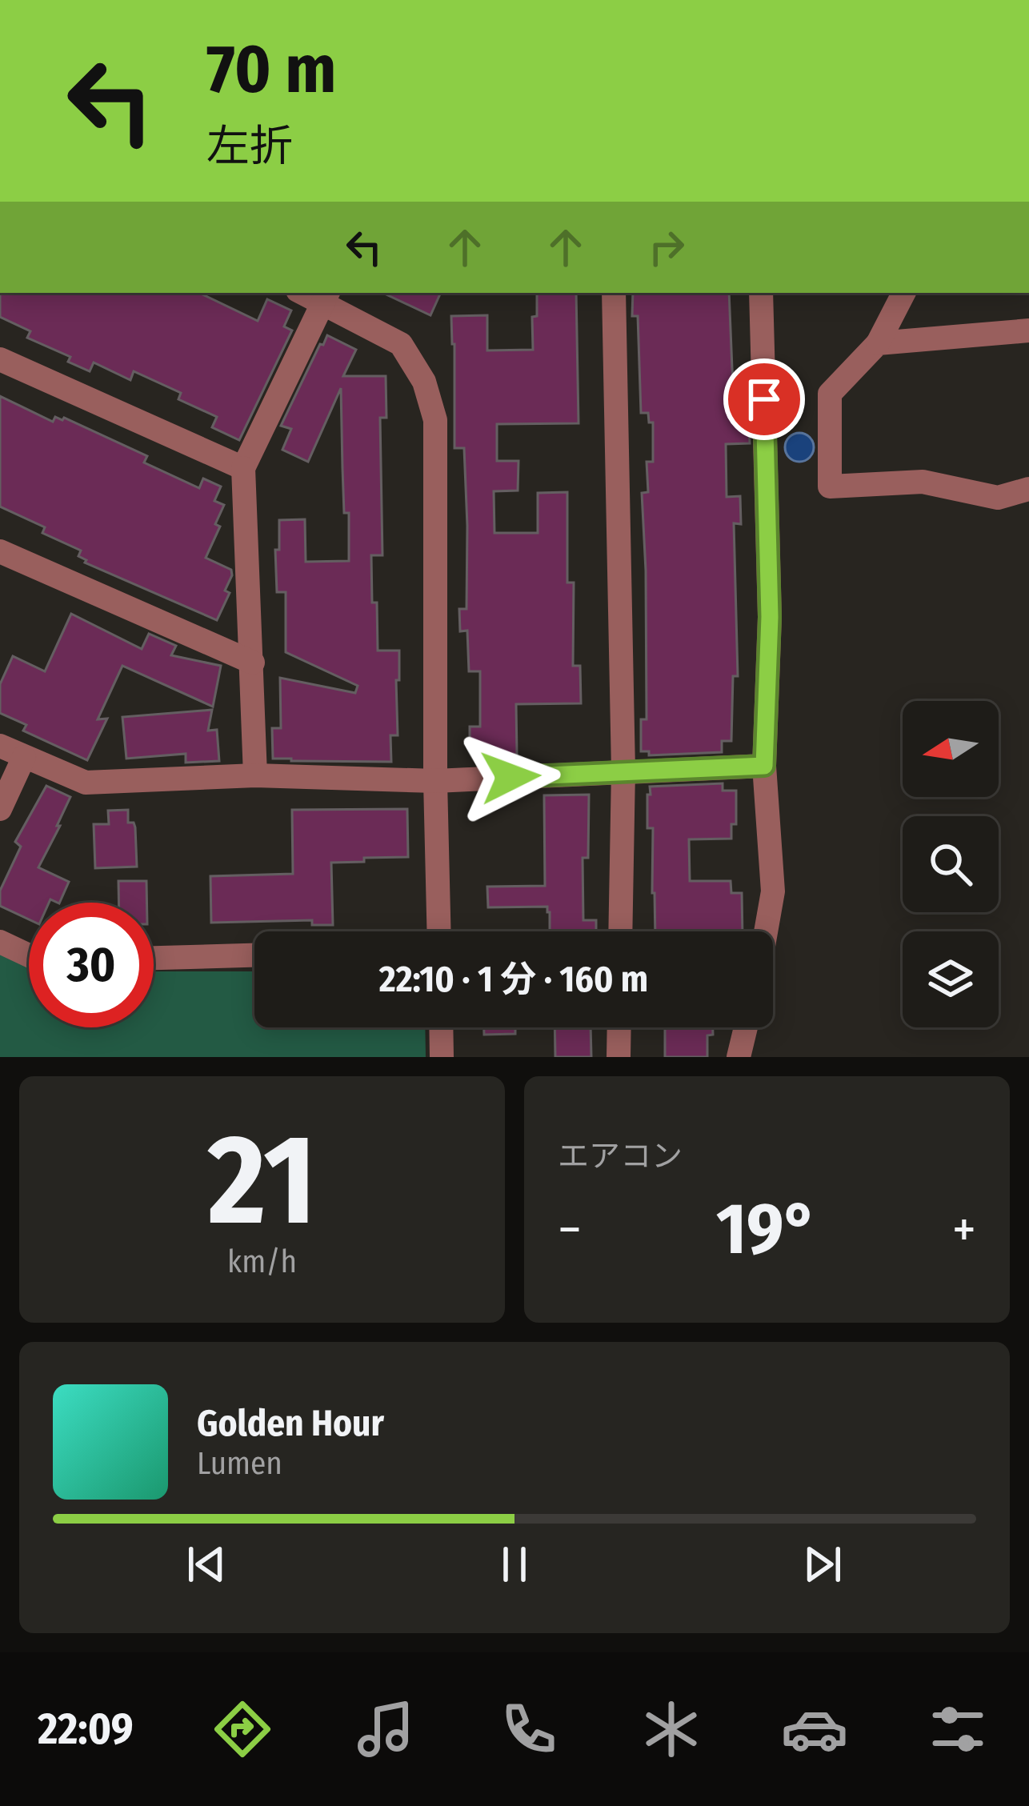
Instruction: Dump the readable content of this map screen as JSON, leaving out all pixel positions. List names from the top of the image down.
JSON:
{
  "north": "left",
  "page": {
    "turn": ["70 m", "左折"],
    "limit": "30",
    "trip": "22:10 · 1 分 · 160 m",
    "tile": [
      ["21", "km/h"],
      "エアコン"
    ],
    "heat": ["−", "19°", "+"],
    "song": ["Golden Hour", "Lumen"],
    "tabs": "22:09"
  }
}
